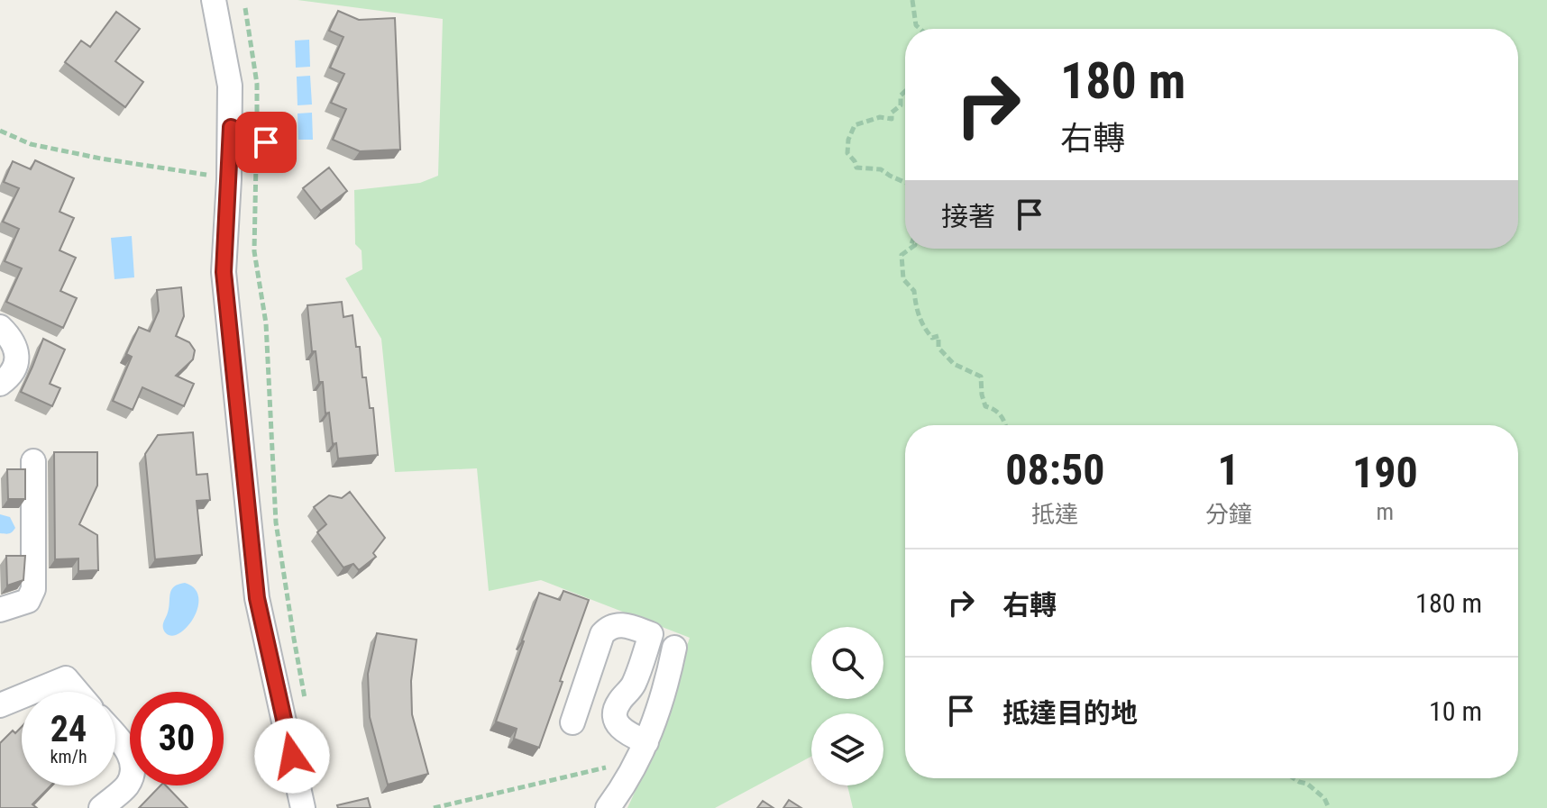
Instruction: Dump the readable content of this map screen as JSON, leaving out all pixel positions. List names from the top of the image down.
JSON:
{
  "page": {
    "turn": ["180 m", "右轉"],
    "then": "接著",
    "eta": [
      "08:50",
      "抵達",
      "1",
      "分鐘",
      "190",
      "m"
    ],
    "list": [
      {
        "name": "右轉",
        "value": "180 m"
      },
      {
        "name": "抵達目的地",
        "value": "10 m"
      }
    ],
    "speed": "24 km/h",
    "limit": "30"
  }
}
